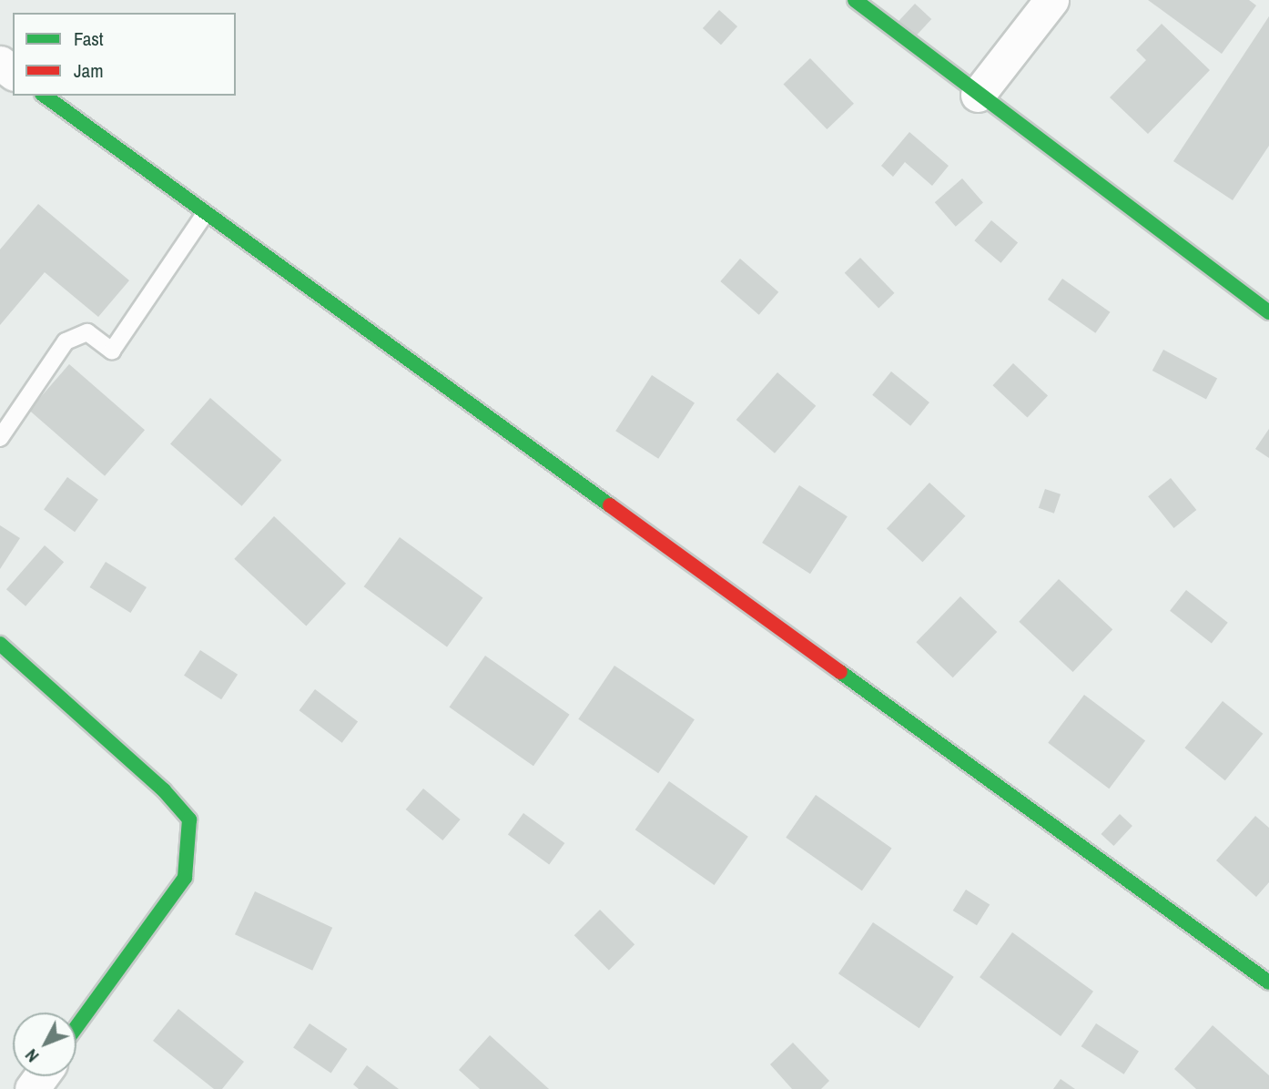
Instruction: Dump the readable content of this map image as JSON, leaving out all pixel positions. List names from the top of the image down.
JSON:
{
  "legend": ["Fast", "Jam"],
  "north": "bottom left"
}
